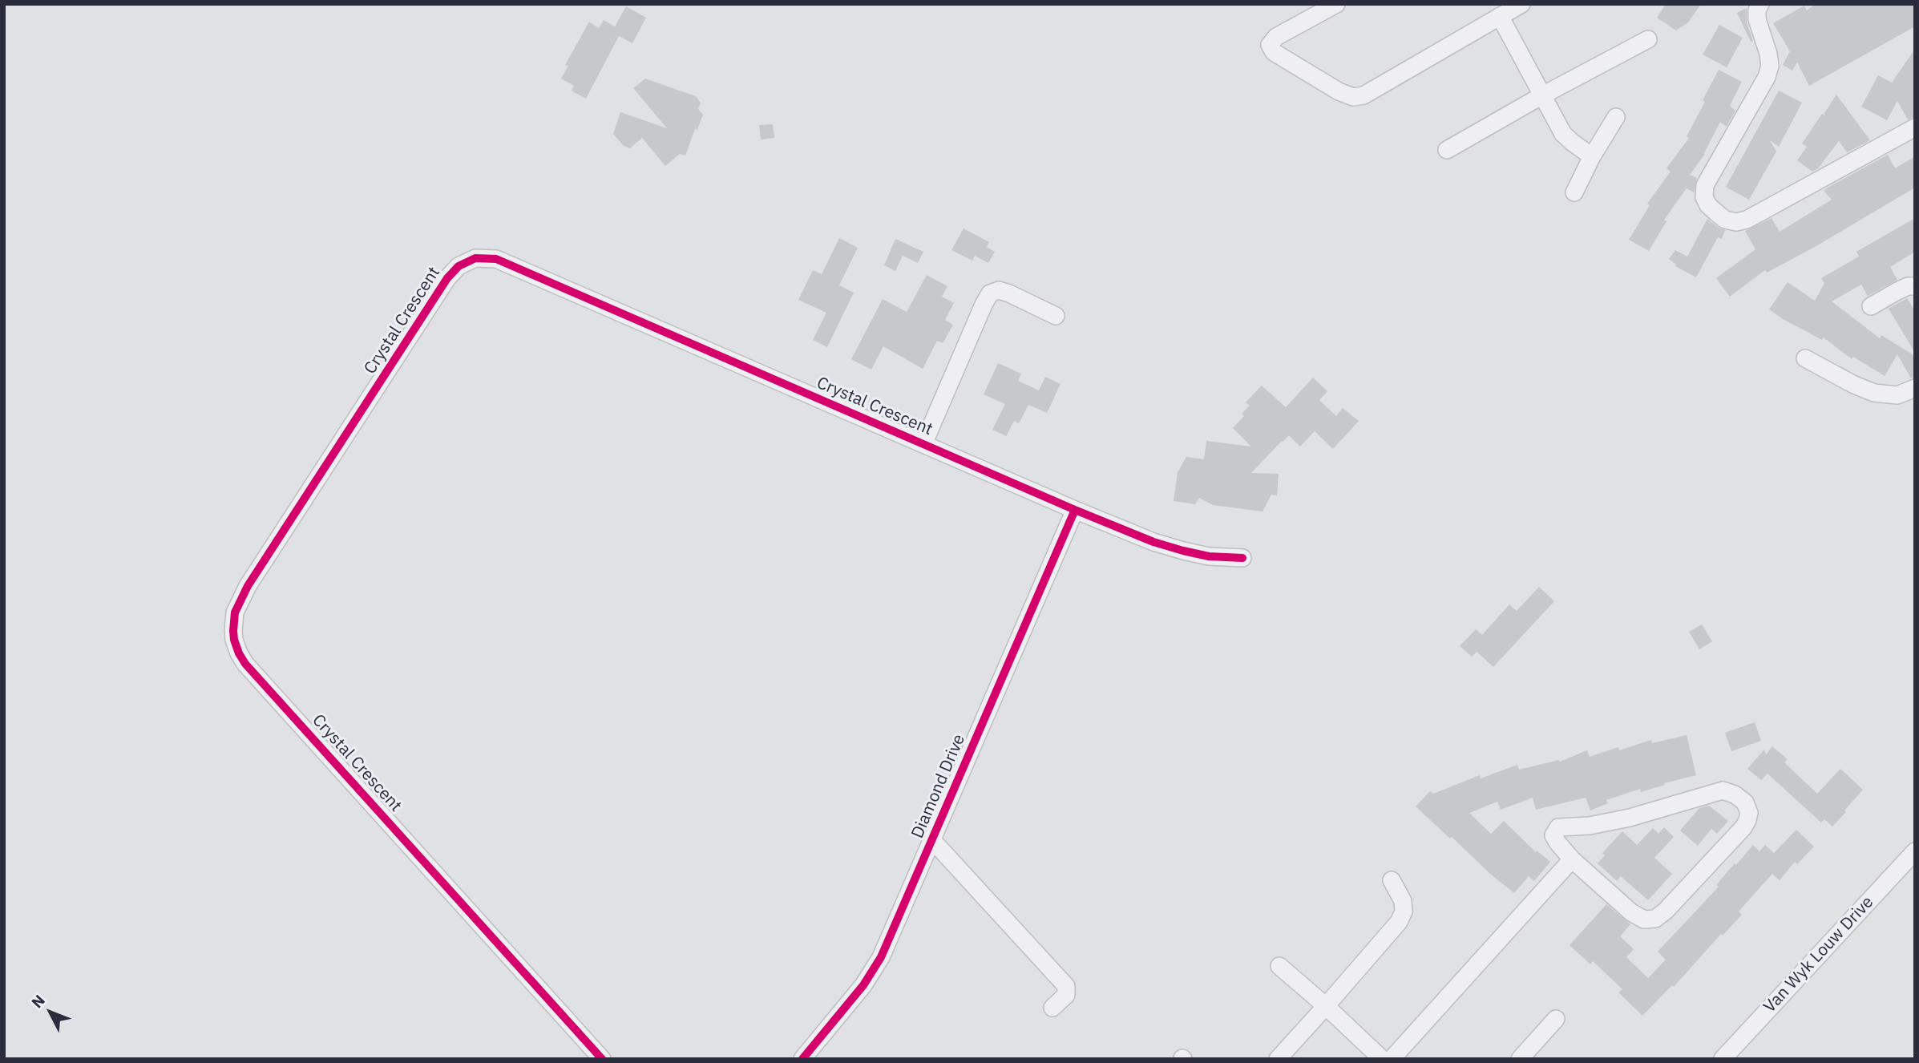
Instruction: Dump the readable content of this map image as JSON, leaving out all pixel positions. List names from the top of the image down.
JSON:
{
  "streets": {
    "street": ["Crystal Crescent", "Diamond Drive", "Van Wyk Louw Drive"]
  },
  "crossings": [
    ["Crystal Crescent", "Diamond Drive"]
  ],
  "north": "top left"
}
